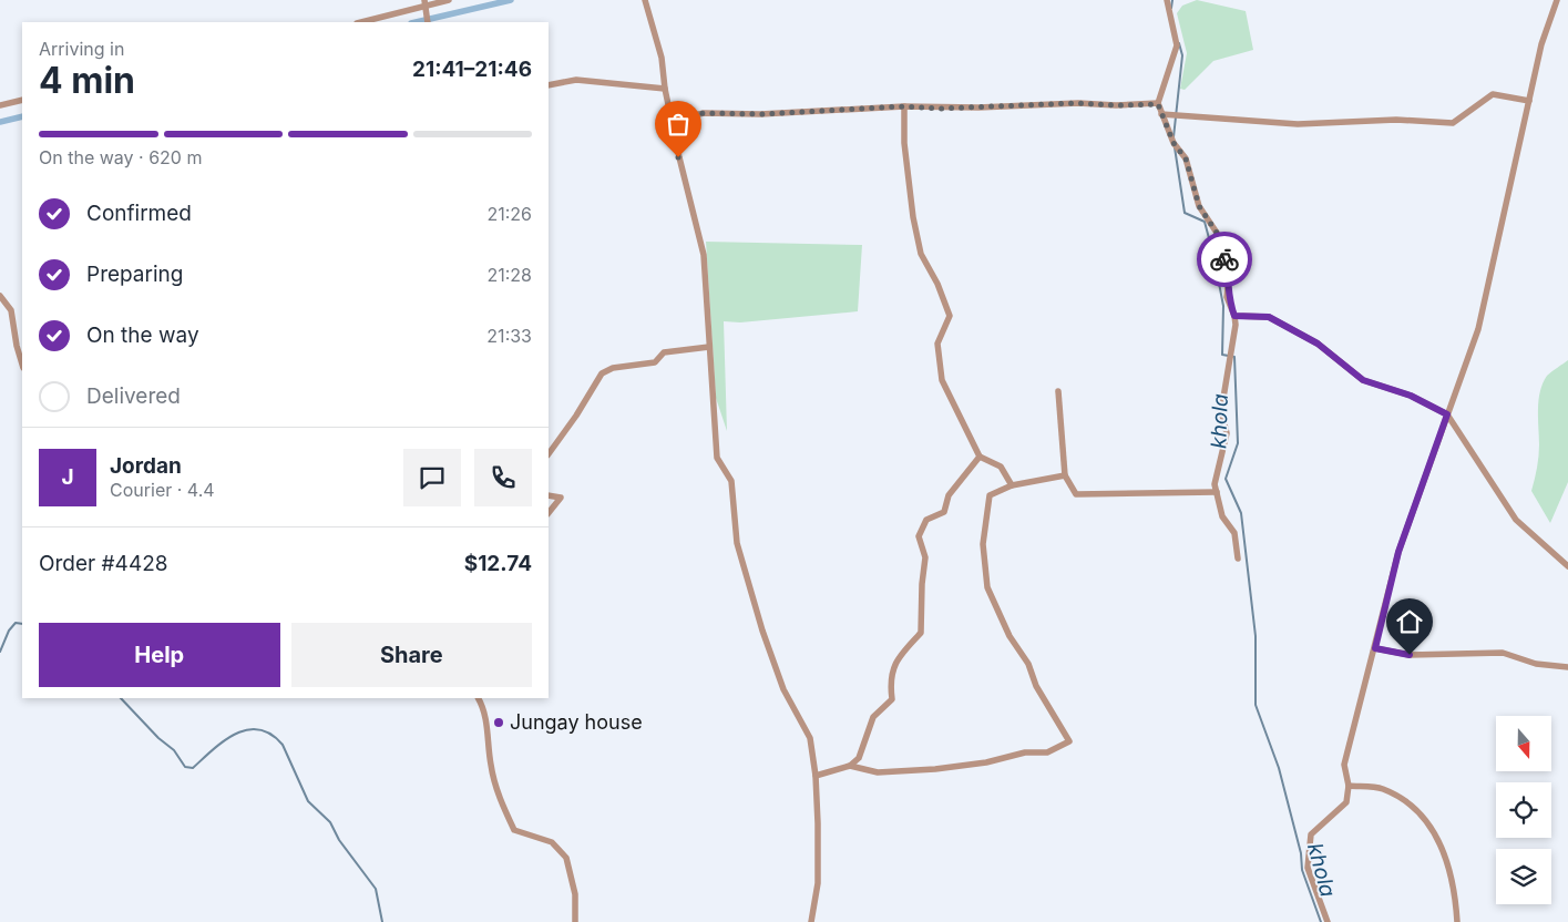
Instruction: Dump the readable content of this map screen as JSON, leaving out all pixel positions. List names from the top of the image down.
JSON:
{
  "water": ["khola"],
  "places": ["Jungay house"],
  "north": "bottom",
  "page": {
    "heading": ["4 min", "Arriving in", "21:41–21:46"],
    "panel": [
      "Jordan",
      "Courier · 4.4",
      "Order #4428",
      "$12.74"
    ],
    "bar": "On the way · 620 m",
    "list": [
      ["Confirmed", "21:26"],
      ["Preparing", "21:28"],
      ["On the way", "21:33"],
      "Delivered"
    ],
    "round": "J",
    "buttons": ["Help", "Share"]
  }
}
